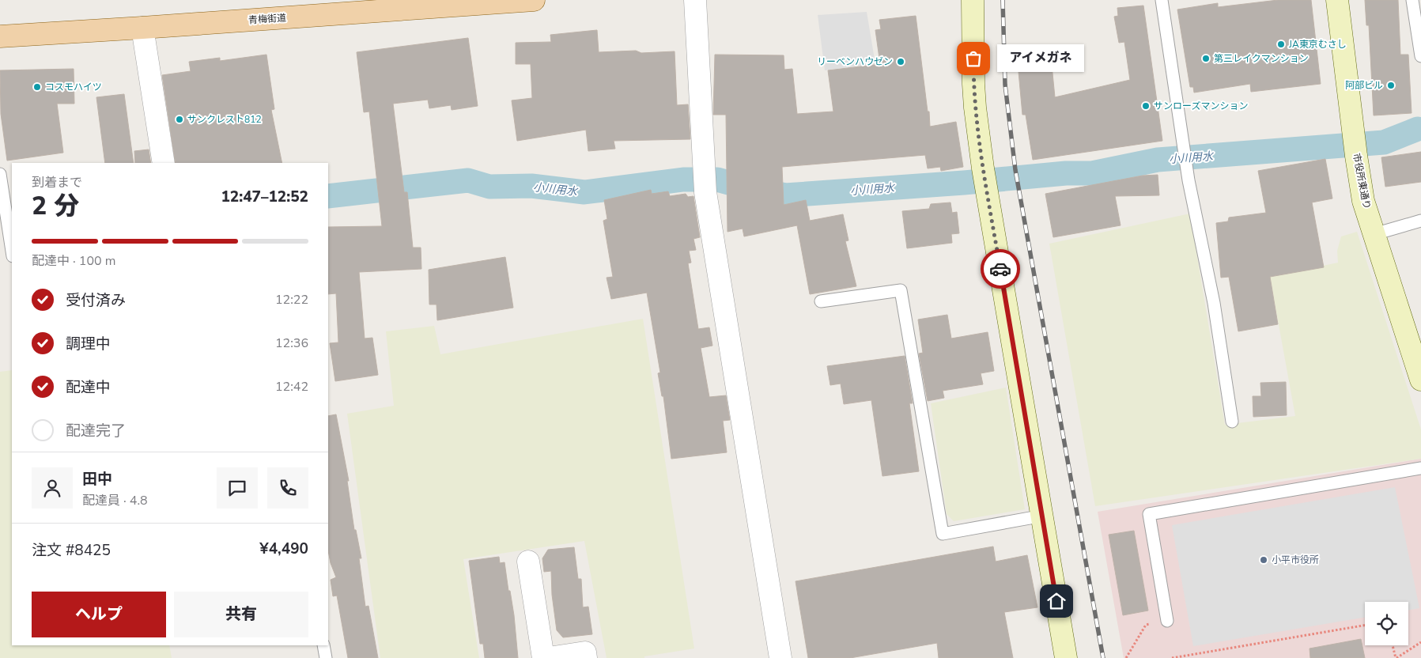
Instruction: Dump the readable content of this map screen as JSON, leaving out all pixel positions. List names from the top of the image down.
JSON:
{
  "streets": {
    "main road": ["青梅街道"],
    "street": ["市役所東通り"]
  },
  "water": ["小川用水"],
  "places": [
    "JA東京むさし",
    "アイメガネ",
    "第三レイクマンション",
    "リーベンハウゼン",
    "阿部ビル",
    "コスモハイツ",
    "サンローズマンション",
    "サンクレスト812",
    "小平市役所"
  ],
  "page": {
    "bubble": "アイメガネ",
    "heading": ["2 分", "到着まで", "12:47–12:52"],
    "panel": [
      "田中",
      "配達員 · 4.8",
      "注文 #8425",
      "¥4,490"
    ],
    "bar": "配達中 · 100 m",
    "list": [
      ["受付済み", "12:22"],
      ["調理中", "12:36"],
      ["配達中", "12:42"],
      "配達完了"
    ],
    "buttons": ["ヘルプ", "共有"]
  }
}
